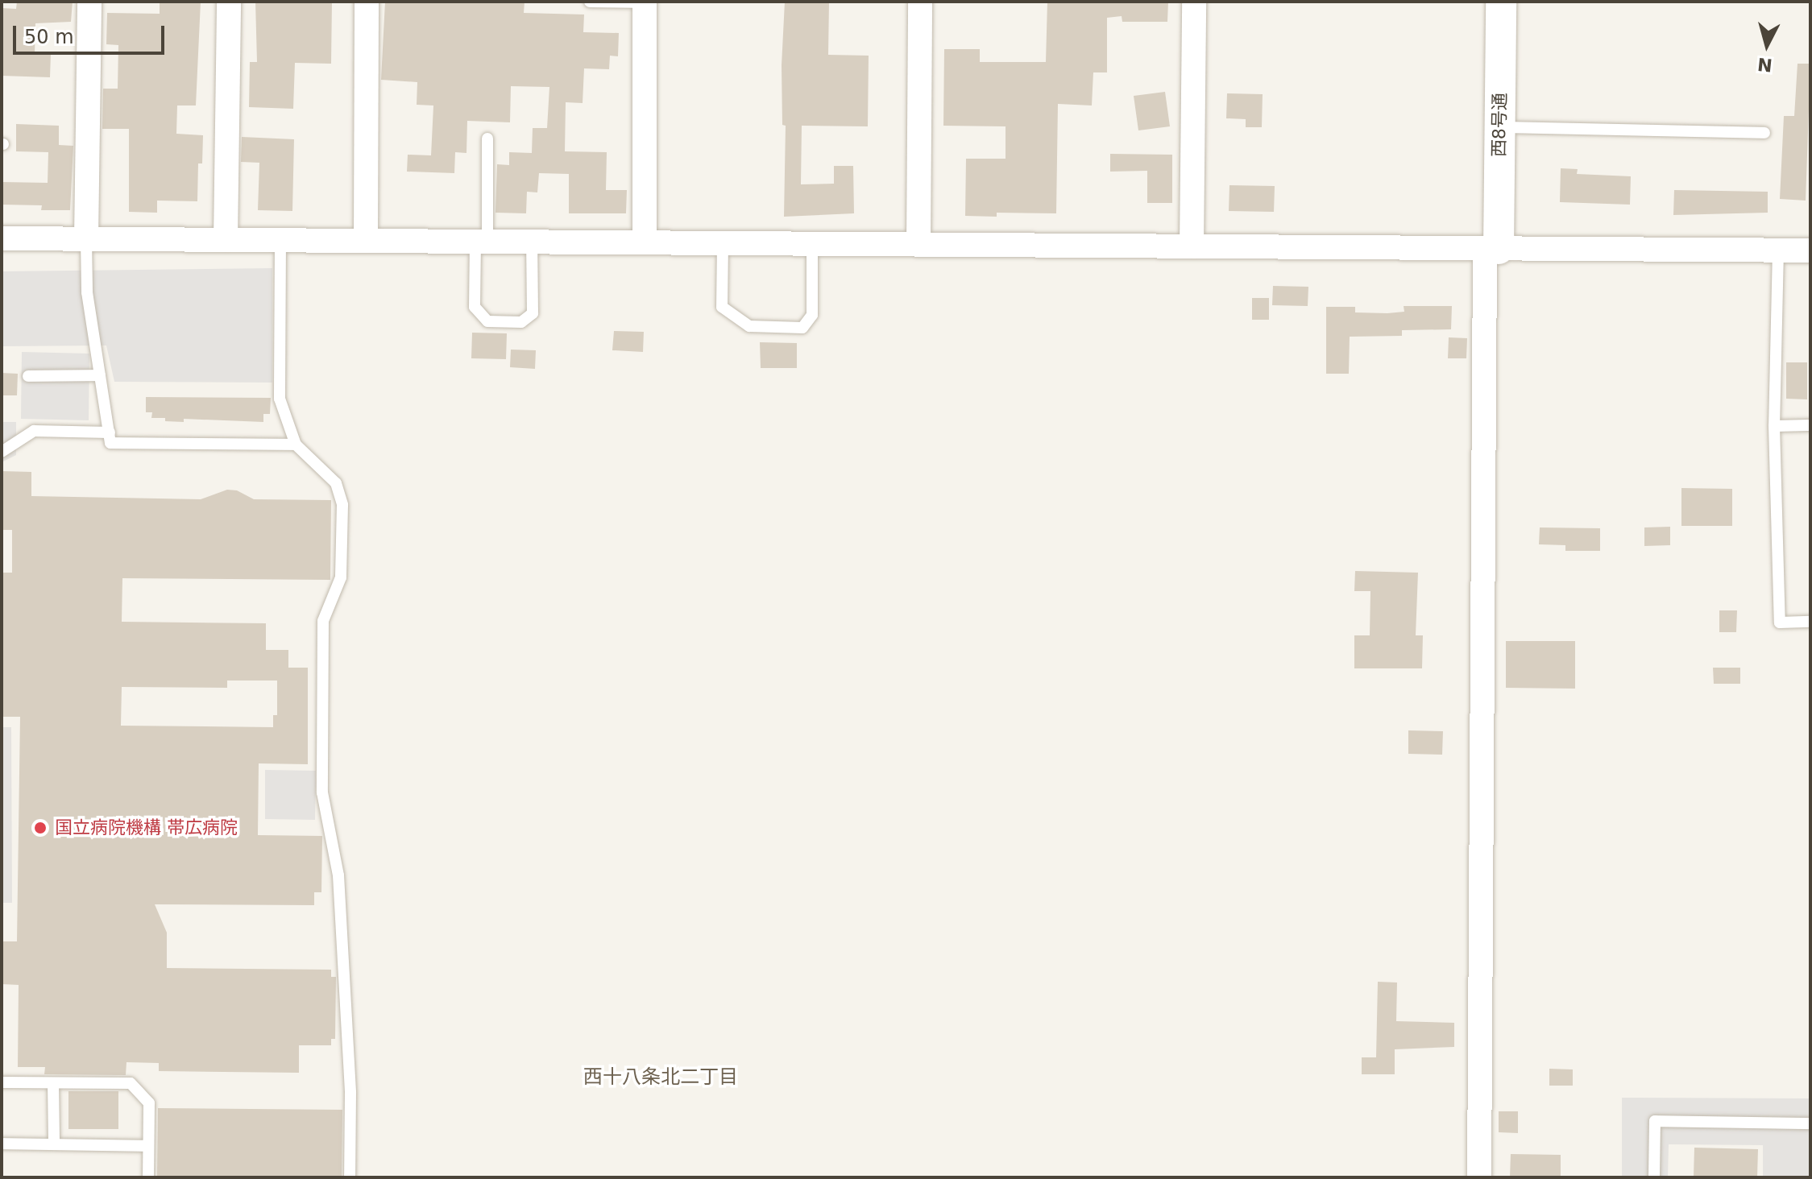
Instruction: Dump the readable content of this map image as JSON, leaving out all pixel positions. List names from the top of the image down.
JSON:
{
  "streets": {
    "street": ["西8号通"]
  },
  "districts": ["西十八条北二丁目"],
  "places": ["国立病院機構 帯広病院"],
  "scale_bar": "50 m",
  "north": "bottom"
}
